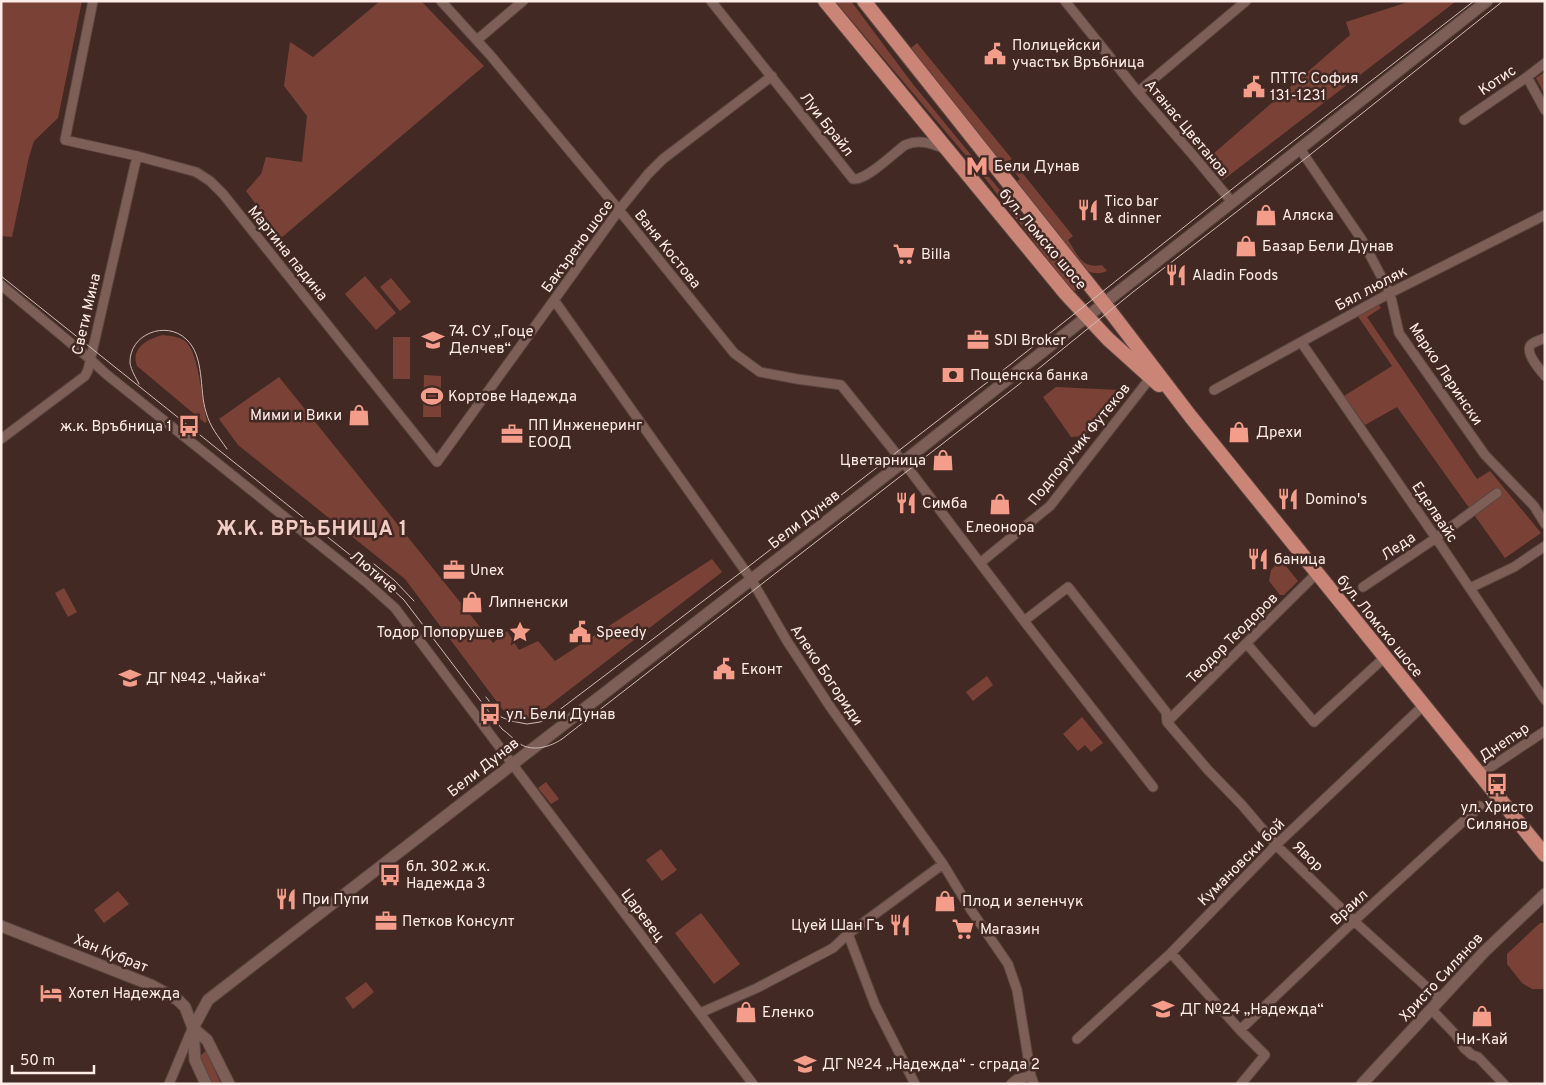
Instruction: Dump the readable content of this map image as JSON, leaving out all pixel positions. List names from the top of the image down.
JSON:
{
  "streets": {
    "main road": ["бул. Ломско шосе"],
    "street": [
      "Котис",
      "Луи Брайл",
      "Атанас Цветанов",
      "Бакърено шосе",
      "Ваня Костова",
      "Мартина падина",
      "Бял люляк",
      "Свети Мина",
      "Марко Лерински",
      "Подпоручик Футеков",
      "Еделвайс",
      "Бели Дунав",
      "Леда",
      "Лютиче",
      "Теодор Теодоров",
      "Алеко Богориди",
      "Днепър",
      "Явор",
      "Кумановски бой",
      "Враил",
      "Царевец",
      "Хан Кубрат",
      "Христо Силянов"
    ]
  },
  "crossings": [
    ["Луи Брайл", "бул. Ломско шосе"],
    ["Луи Брайл", "Бакърено шосе"],
    ["Атанас Цветанов", "Бели Дунав"],
    ["бул. Ломско шосе", "Подпоручик Футеков"],
    ["бул. Ломско шосе", "Бели Дунав"],
    ["бул. Ломско шосе", "Теодор Теодоров"],
    ["бул. Ломско шосе", "Днепър"],
    ["бул. Ломско шосе", "Кумановски бой"],
    ["Бакърено шосе", "Ваня Костова"],
    ["Бакърено шосе", "Мартина падина"],
    ["Бакърено шосе", "Алеко Богориди"],
    ["Ваня Костова", "Подпоручик Футеков"],
    ["Ваня Костова", "Бели Дунав"],
    ["Ваня Костова", "Явор"],
    ["Мартина падина", "Свети Мина"],
    ["Бял люляк", "Марко Лерински"],
    ["Бял люляк", "Еделвайс"],
    ["Свети Мина", "Лютиче"],
    ["Марко Лерински", "Бели Дунав"],
    ["Еделвайс", "Леда"],
    ["Бели Дунав", "Лютиче"],
    ["Бели Дунав", "Алеко Богориди"],
    ["Бели Дунав", "Царевец"],
    ["Бели Дунав", "Хан Кубрат"],
    ["Лютиче", "Царевец"],
    ["Теодор Теодоров", "Явор"],
    ["Явор", "Кумановски бой"],
    ["Явор", "Враил"],
    ["Явор", "Христо Силянов"]
  ],
  "districts": ["Ж.К. ВРЪБНИЦА 1"],
  "places": {
    "public building": [
      "Полицейски участък Връбница",
      "ПТТС София 131-1231",
      "Speedy",
      "Еконт"
    ],
    "metro station": ["Бели Дунав"],
    "restaurant": [
      "Tico bar & dinner",
      "Aladin Foods",
      "Domino's",
      "Симба",
      "баница",
      "При Пупи",
      "Цуей Шан Гъ"
    ],
    "shop": [
      "Аляска",
      "Базар Бели Дунав",
      "Мими и Вики",
      "Дрехи",
      "Цветарница",
      "Елеонора",
      "Липненски",
      "Плод и зеленчук",
      "Еленко",
      "Ни-Кай"
    ],
    "supermarket": ["Billa", "Магазин"],
    "school or university": [
      "74. СУ „Гоце Делчев“",
      "ДГ №42 „Чайка“",
      "ДГ №24 „Надежда“",
      "ДГ №24 „Надежда“ - сграда 2"
    ],
    "office": [
      "SDI Broker",
      "ПП Инженеринг ЕООД",
      "Unex",
      "Петков Консулт"
    ],
    "bank": ["Пощенска банка"],
    "sports": ["Кортове Надежда"],
    "bus stop": [
      "ж.к. Връбница 1",
      "ул. Бели Дунав",
      "ул. Христо Силянов",
      "бл. 302 ж.к. Надежда 3"
    ],
    "place": ["Тодор Попорушев"],
    "hotel": ["Хотел Надежда"]
  },
  "scale_bar": "50 m"
}
